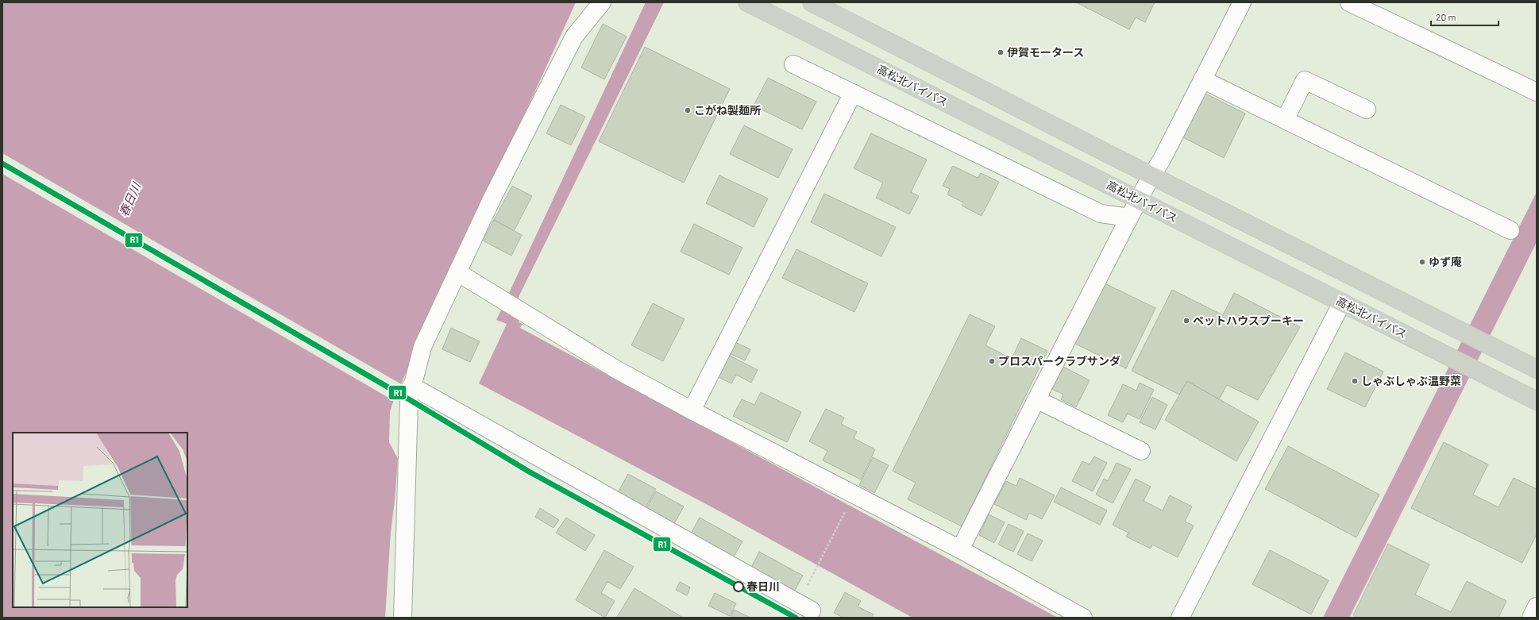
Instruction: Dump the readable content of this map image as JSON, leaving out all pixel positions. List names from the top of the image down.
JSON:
{
  "streets": {
    "highway": ["高松北バイパス"]
  },
  "water": ["春日川"],
  "places": [
    "伊賀モータース",
    "こがね製麺所",
    "ゆず庵",
    "ペットハウスプーキー",
    "プロスパークラブサンダ",
    "しゃぶしゃぶ温野菜",
    "春日川"
  ],
  "lines": ["transit line R1"],
  "scale_bar": "20 m"
}
